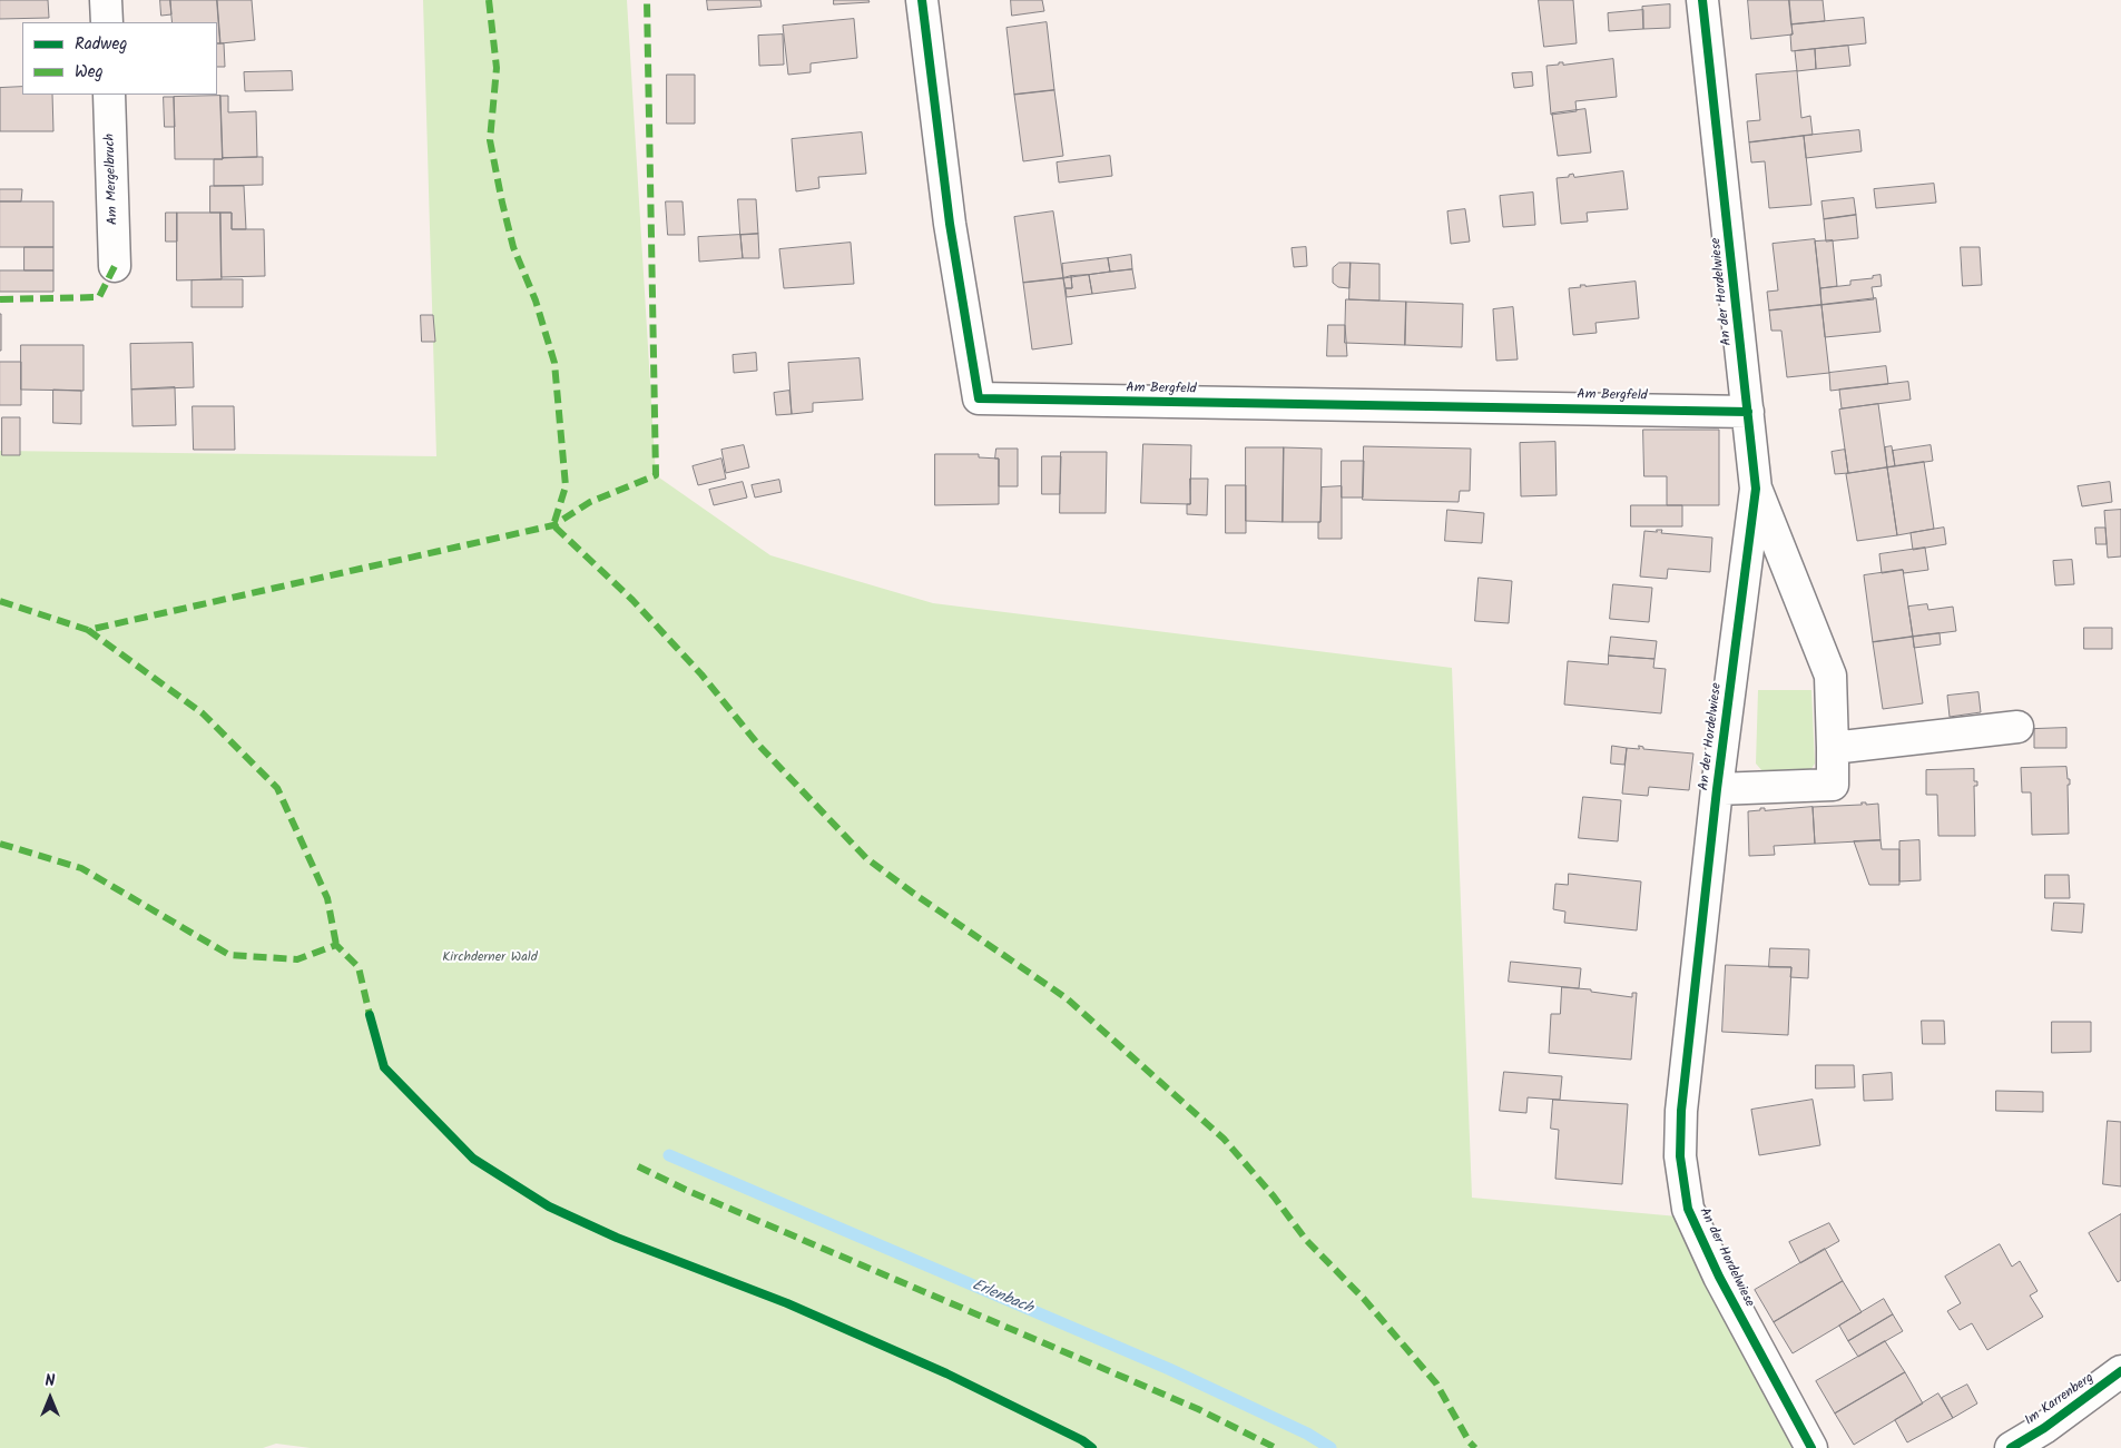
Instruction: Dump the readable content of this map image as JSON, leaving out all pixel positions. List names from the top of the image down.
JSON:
{
  "streets": {
    "street": [
      "Am Mergelbruch",
      "An der Hordelwiese",
      "Am Bergfeld",
      "Im Karrenberg"
    ]
  },
  "crossings": [
    ["An der Hordelwiese", "Am Bergfeld"]
  ],
  "water": ["Erlenbach"],
  "parks": ["Kirchderner Wald"],
  "legend": ["Radweg", "Weg"],
  "north": "top"
}
